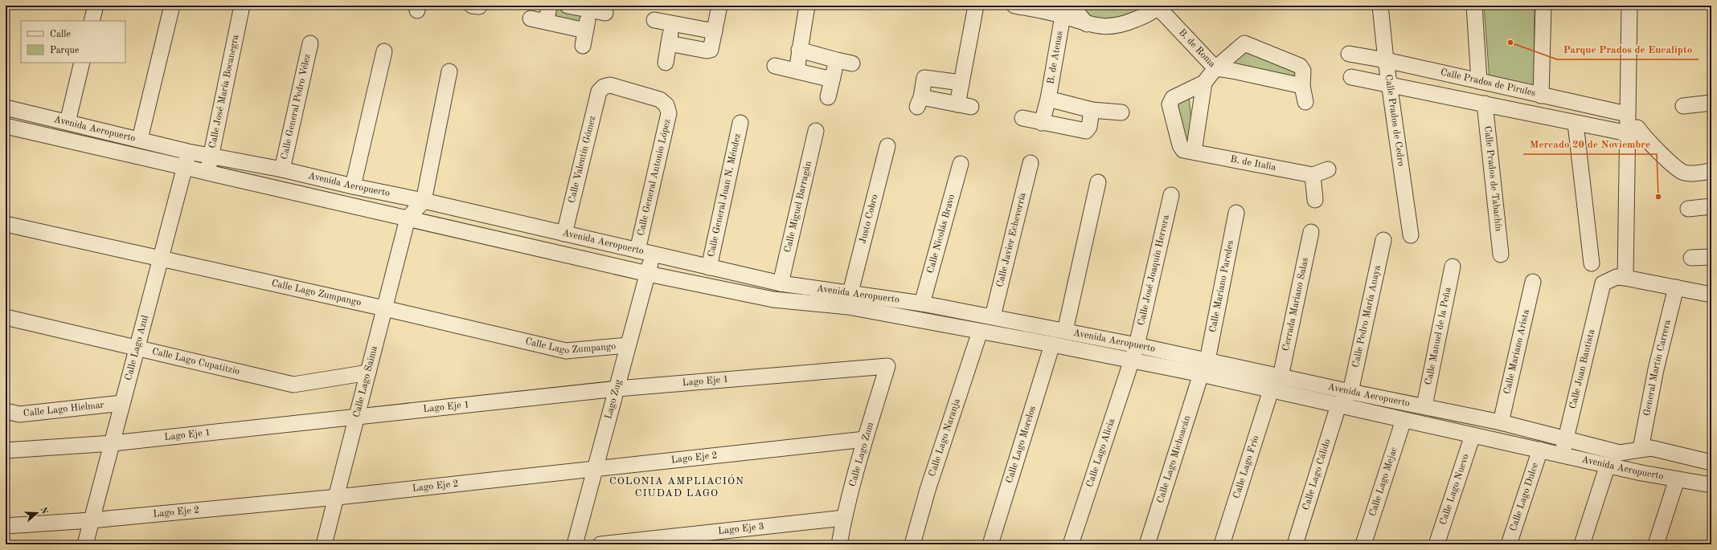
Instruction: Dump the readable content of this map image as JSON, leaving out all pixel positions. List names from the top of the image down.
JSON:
{
  "streets": {
    "street": [
      "B. de Roma",
      "B. de Atenas",
      "Calle Prados de Pirules",
      "Calle José María Bocanegra",
      "Calle General Pedro Vélez",
      "Calle Prados de Cedro",
      "Avenida Aeropuerto",
      "Calle Valentín Gómez",
      "B. de Italia",
      "Calle General Antonio López",
      "Calle Prados de Tabachín",
      "Calle General Juan N. Méndez",
      "Calle Miguel Barragán",
      "Justo Cobro",
      "Calle Nicolás Bravo",
      "Calle Javier Echeverría",
      "Calle José Joaquín Herrera",
      "Calle Mariano Paredes",
      "Calle Lago Zumpango",
      "Cerrada Mariano Salas",
      "Calle Pedro María Anaya",
      "Calle Manuel de la Peña",
      "Calle Lago Azul",
      "Calle Mariano Arista",
      "Calle Lago Cupatitzio",
      "General Martín Carrera",
      "Calle Juan Bautista",
      "Calle Lago Saima",
      "Lago Eje 1",
      "Lago Zug",
      "Calle Lago Hielmar",
      "Calle Lago Naranja",
      "Calle Lago Morelos",
      "Calle Lago Alicia",
      "Calle Lago Zum",
      "Lago Eje 2",
      "Calle Lago Michoacán",
      "Calle Lago Frío",
      "Calle Lago Cálido",
      "Calle Lago Mejac",
      "Calle Lago Nuevo",
      "Calle Lago Dulce",
      "Lago Eje 3"
    ]
  },
  "crossings": [
    ["B. de Roma", "B. de Italia"],
    ["Calle Prados de Pirules", "Calle Prados de Cedro"],
    ["Calle Prados de Pirules", "Calle Prados de Tabachín"],
    ["Calle José María Bocanegra", "Avenida Aeropuerto"],
    ["Calle General Pedro Vélez", "Avenida Aeropuerto"],
    ["Avenida Aeropuerto", "Calle Valentín Gómez"],
    ["Avenida Aeropuerto", "Calle General Antonio López"],
    ["Avenida Aeropuerto", "Calle General Juan N. Méndez"],
    ["Avenida Aeropuerto", "Calle Miguel Barragán"],
    ["Avenida Aeropuerto", "Justo Cobro"],
    ["Avenida Aeropuerto", "Calle Nicolás Bravo"],
    ["Avenida Aeropuerto", "Calle Javier Echeverría"],
    ["Avenida Aeropuerto", "Calle José Joaquín Herrera"],
    ["Avenida Aeropuerto", "Calle Mariano Paredes"],
    ["Avenida Aeropuerto", "Cerrada Mariano Salas"],
    ["Avenida Aeropuerto", "Calle Pedro María Anaya"],
    ["Avenida Aeropuerto", "Calle Manuel de la Peña"],
    ["Avenida Aeropuerto", "Calle Lago Azul"],
    ["Avenida Aeropuerto", "Calle Mariano Arista"],
    ["Avenida Aeropuerto", "General Martín Carrera"],
    ["Avenida Aeropuerto", "Calle Juan Bautista"],
    ["Avenida Aeropuerto", "Calle Lago Saima"],
    ["Avenida Aeropuerto", "Lago Zug"],
    ["Avenida Aeropuerto", "Calle Lago Naranja"],
    ["Avenida Aeropuerto", "Calle Lago Morelos"],
    ["Avenida Aeropuerto", "Calle Lago Alicia"],
    ["Avenida Aeropuerto", "Calle Lago Michoacán"],
    ["Avenida Aeropuerto", "Calle Lago Frío"],
    ["Avenida Aeropuerto", "Calle Lago Cálido"],
    ["Avenida Aeropuerto", "Calle Lago Mejac"],
    ["Avenida Aeropuerto", "Calle Lago Nuevo"],
    ["Avenida Aeropuerto", "Calle Lago Dulce"],
    ["Calle Valentín Gómez", "Calle General Antonio López"],
    ["Calle General Antonio López", "Lago Zug"],
    ["Calle José Joaquín Herrera", "Calle Lago Alicia"],
    ["Calle Lago Zumpango", "Calle Lago Azul"],
    ["Calle Lago Zumpango", "Calle Lago Saima"],
    ["Calle Lago Zumpango", "Lago Zug"],
    ["Calle Lago Azul", "Calle Lago Cupatitzio"],
    ["Calle Lago Azul", "Lago Eje 1"],
    ["Calle Lago Azul", "Calle Lago Hielmar"],
    ["Calle Lago Azul", "Lago Eje 2"],
    ["Calle Lago Cupatitzio", "Calle Lago Saima"],
    ["Calle Lago Saima", "Lago Eje 1"],
    ["Calle Lago Saima", "Lago Eje 2"],
    ["Lago Eje 1", "Lago Zug"],
    ["Lago Eje 1", "Calle Lago Zum"],
    ["Lago Zug", "Lago Eje 2"],
    ["Calle Lago Zum", "Lago Eje 2"],
    ["Calle Lago Zum", "Lago Eje 3"]
  ],
  "districts": ["COLONIA AMPLIACIÓN CIUDAD LAGO"],
  "places": ["Parque Prados de Eucalipto", "Mercado 20 de Noviembre"],
  "legend": ["Calle", "Parque"],
  "north": "right"
}
